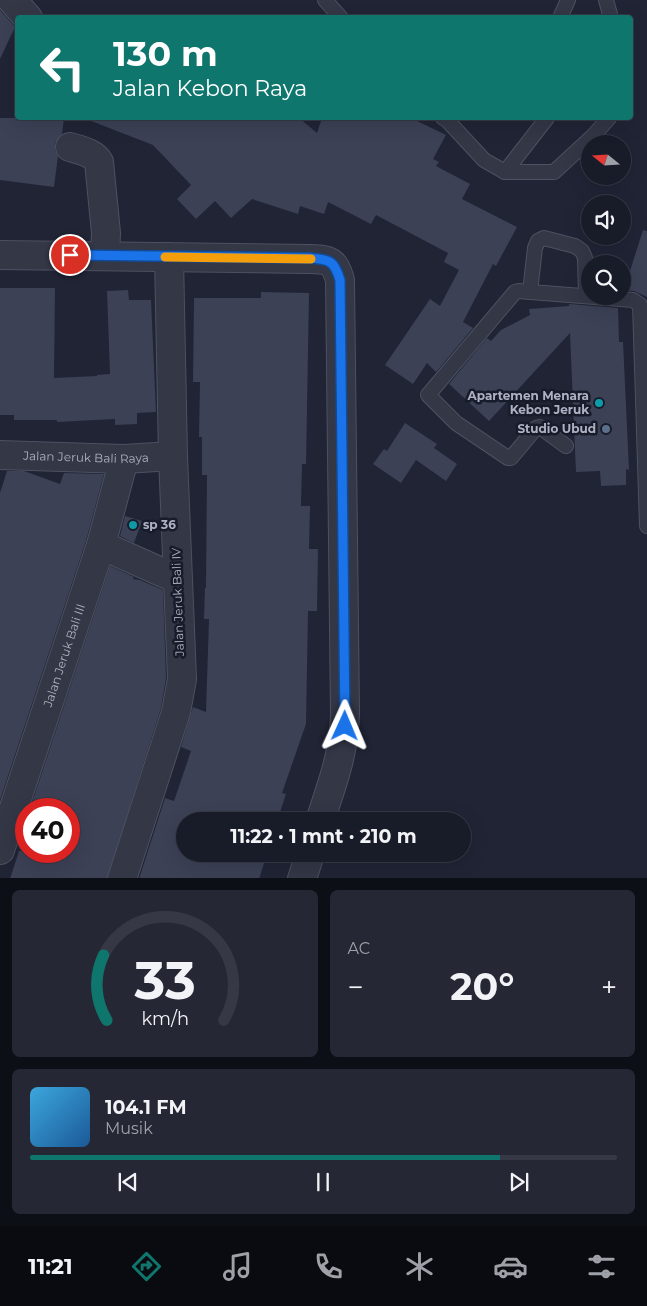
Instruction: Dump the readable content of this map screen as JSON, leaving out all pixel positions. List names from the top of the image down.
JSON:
{
  "streets": {
    "street": ["Jalan Jeruk Bali Raya", "Jalan Jeruk Bali IV", "Jalan Jeruk Bali III"]
  },
  "crossings": [
    ["Jalan Jeruk Bali Raya", "Jalan Jeruk Bali IV"],
    ["Jalan Jeruk Bali Raya", "Jalan Jeruk Bali III"]
  ],
  "places": ["Apartemen Menara Kebon Jeruk", "Studio Ubud", "sp 36"],
  "north": "left",
  "page": {
    "turn": ["130 m", "Jalan Kebon Raya"],
    "limit": "40",
    "trip": "11:22 · 1 mnt · 210 m",
    "tile": "AC",
    "heat": ["−", "20°", "+"],
    "song": ["104.1 FM", "Musik"],
    "tabs": "11:21",
    "gauge": ["33", "km/h"]
  }
}
